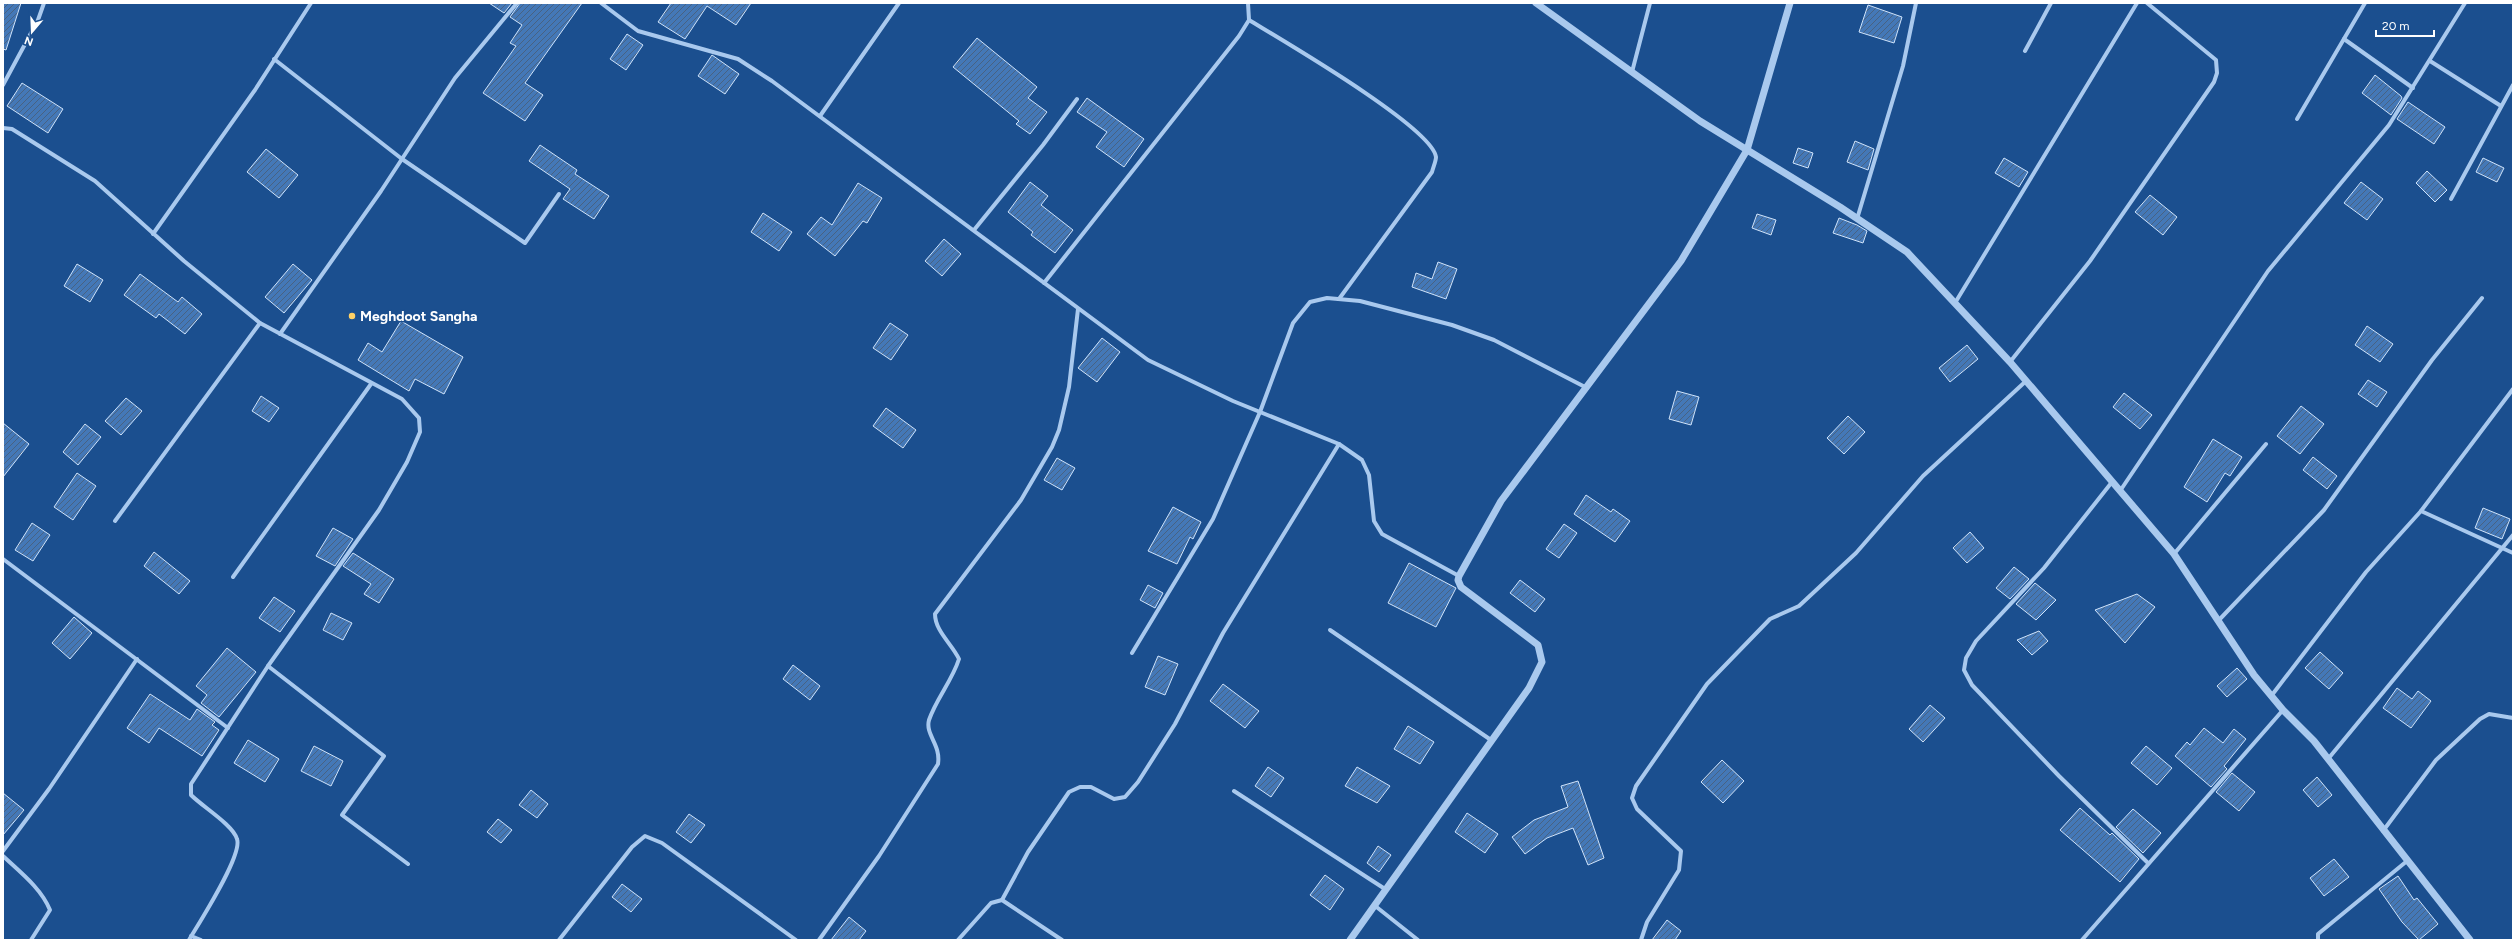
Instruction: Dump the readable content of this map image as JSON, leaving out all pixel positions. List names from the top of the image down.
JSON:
{
  "places": ["Meghdoot Sangha"],
  "scale_bar": "20 m",
  "north": "bottom"
}
